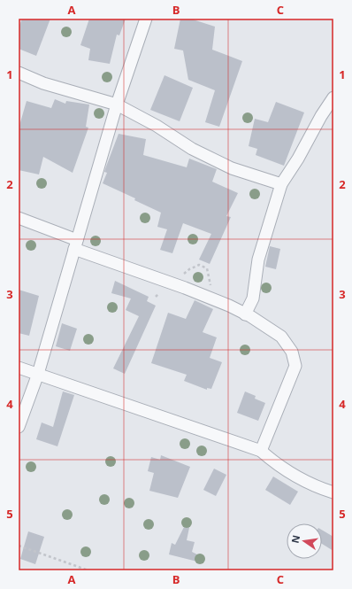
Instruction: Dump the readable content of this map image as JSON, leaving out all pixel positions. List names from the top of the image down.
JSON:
{
  "north": "left",
  "grid": {
    "columns": ["A", "B", "C"],
    "rows": [
      "1",
      "2",
      "3",
      "4",
      "5"
    ]
  }
}
